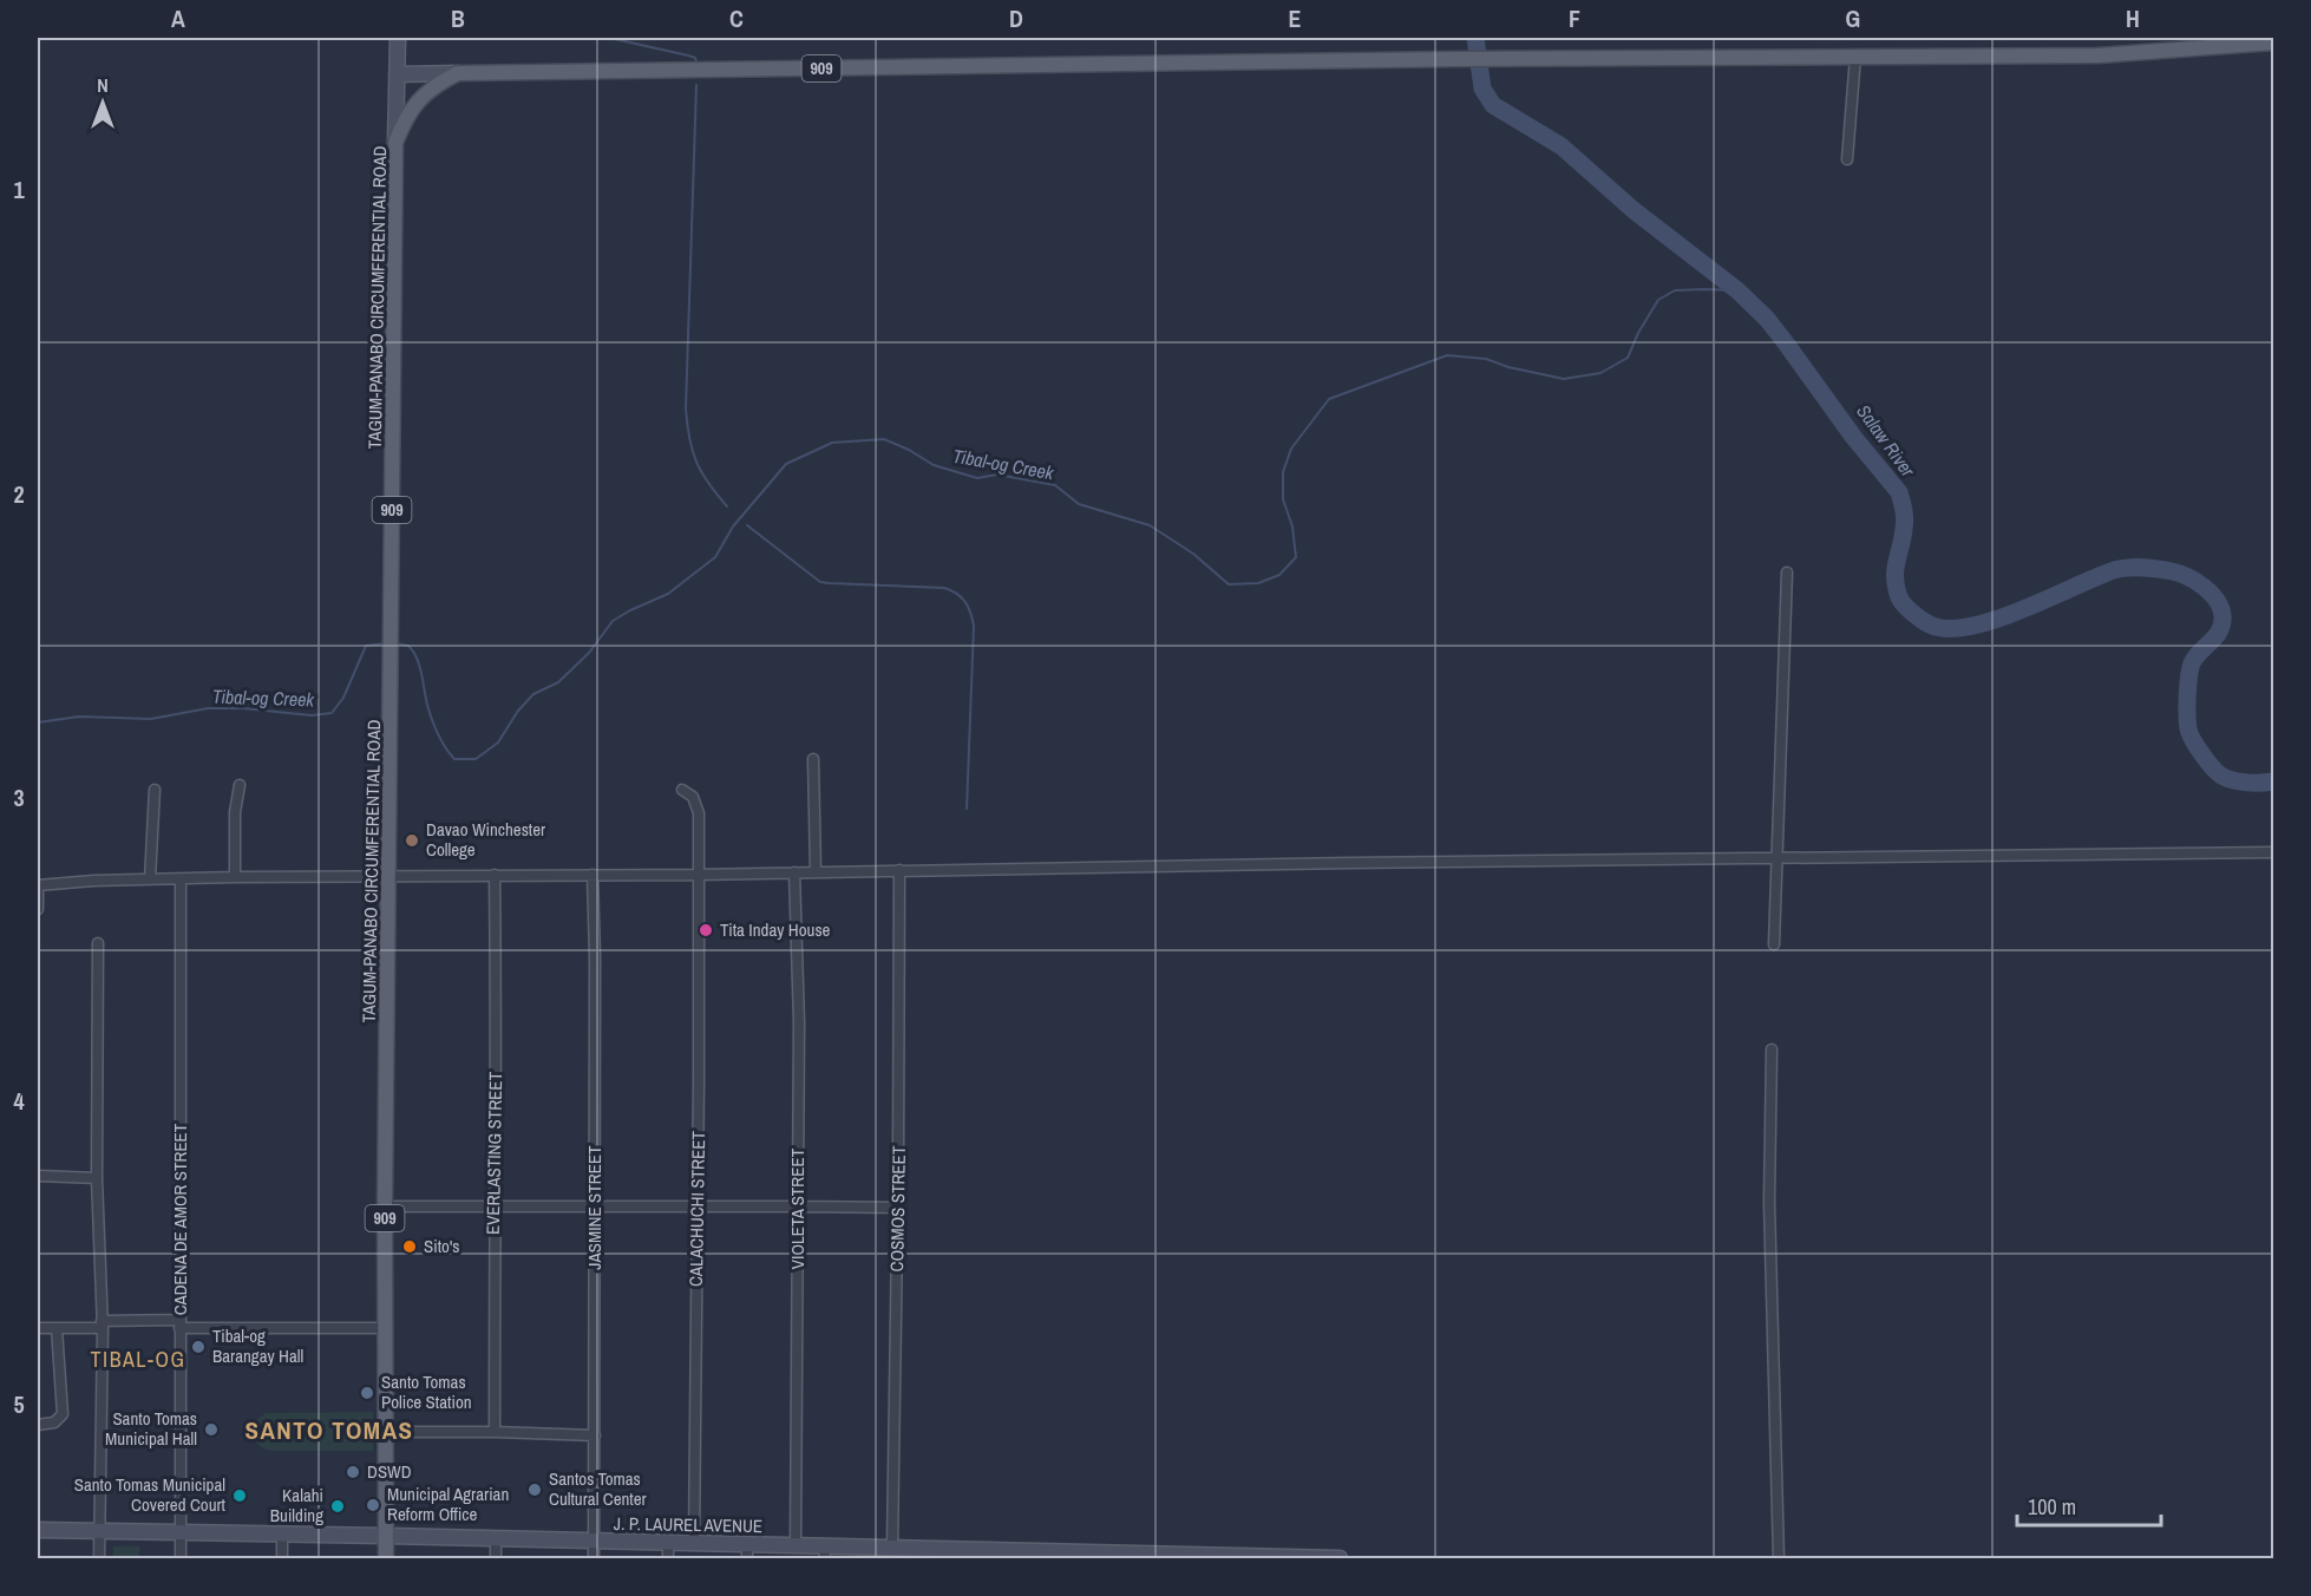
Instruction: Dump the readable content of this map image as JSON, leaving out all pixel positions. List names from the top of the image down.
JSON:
{
  "streets": {
    "main road": ["909", "TAGUM-PANABO CIRCUMFERENTIAL ROAD"],
    "street": [
      "EVERLASTING STREET",
      "JASMINE STREET",
      "CALACHUCHI STREET",
      "VIOLETA STREET",
      "COSMOS STREET",
      "CADENA DE AMOR STREET",
      "J. P. LAUREL AVENUE"
    ]
  },
  "crossings": [
    ["909", "TAGUM-PANABO CIRCUMFERENTIAL ROAD"],
    ["TAGUM-PANABO CIRCUMFERENTIAL ROAD", "J. P. LAUREL AVENUE"],
    ["JASMINE STREET", "J. P. LAUREL AVENUE"],
    ["CALACHUCHI STREET", "J. P. LAUREL AVENUE"],
    ["VIOLETA STREET", "J. P. LAUREL AVENUE"],
    ["COSMOS STREET", "J. P. LAUREL AVENUE"],
    ["CADENA DE AMOR STREET", "J. P. LAUREL AVENUE"]
  ],
  "districts": ["TIBAL-OG", "SANTO TOMAS"],
  "water": ["Salaw River", "Tibal-og Creek"],
  "places": [
    "Davao Winchester College",
    "Tita Inday House",
    "Sito's",
    "Tibal-og Barangay Hall",
    "Santo Tomas Police Station",
    "Santo Tomas Municipal Hall",
    "DSWD",
    "Santos Tomas Cultural Center",
    "Santo Tomas Municipal Covered Court",
    "Municipal Agrarian Reform Office",
    "Kalahi Building"
  ],
  "scale_bar": "100 m",
  "north": "top",
  "grid": {
    "columns": [
      "A",
      "B",
      "C",
      "D",
      "E",
      "F",
      "G",
      "H"
    ],
    "rows": [
      "1",
      "2",
      "3",
      "4",
      "5"
    ]
  }
}
